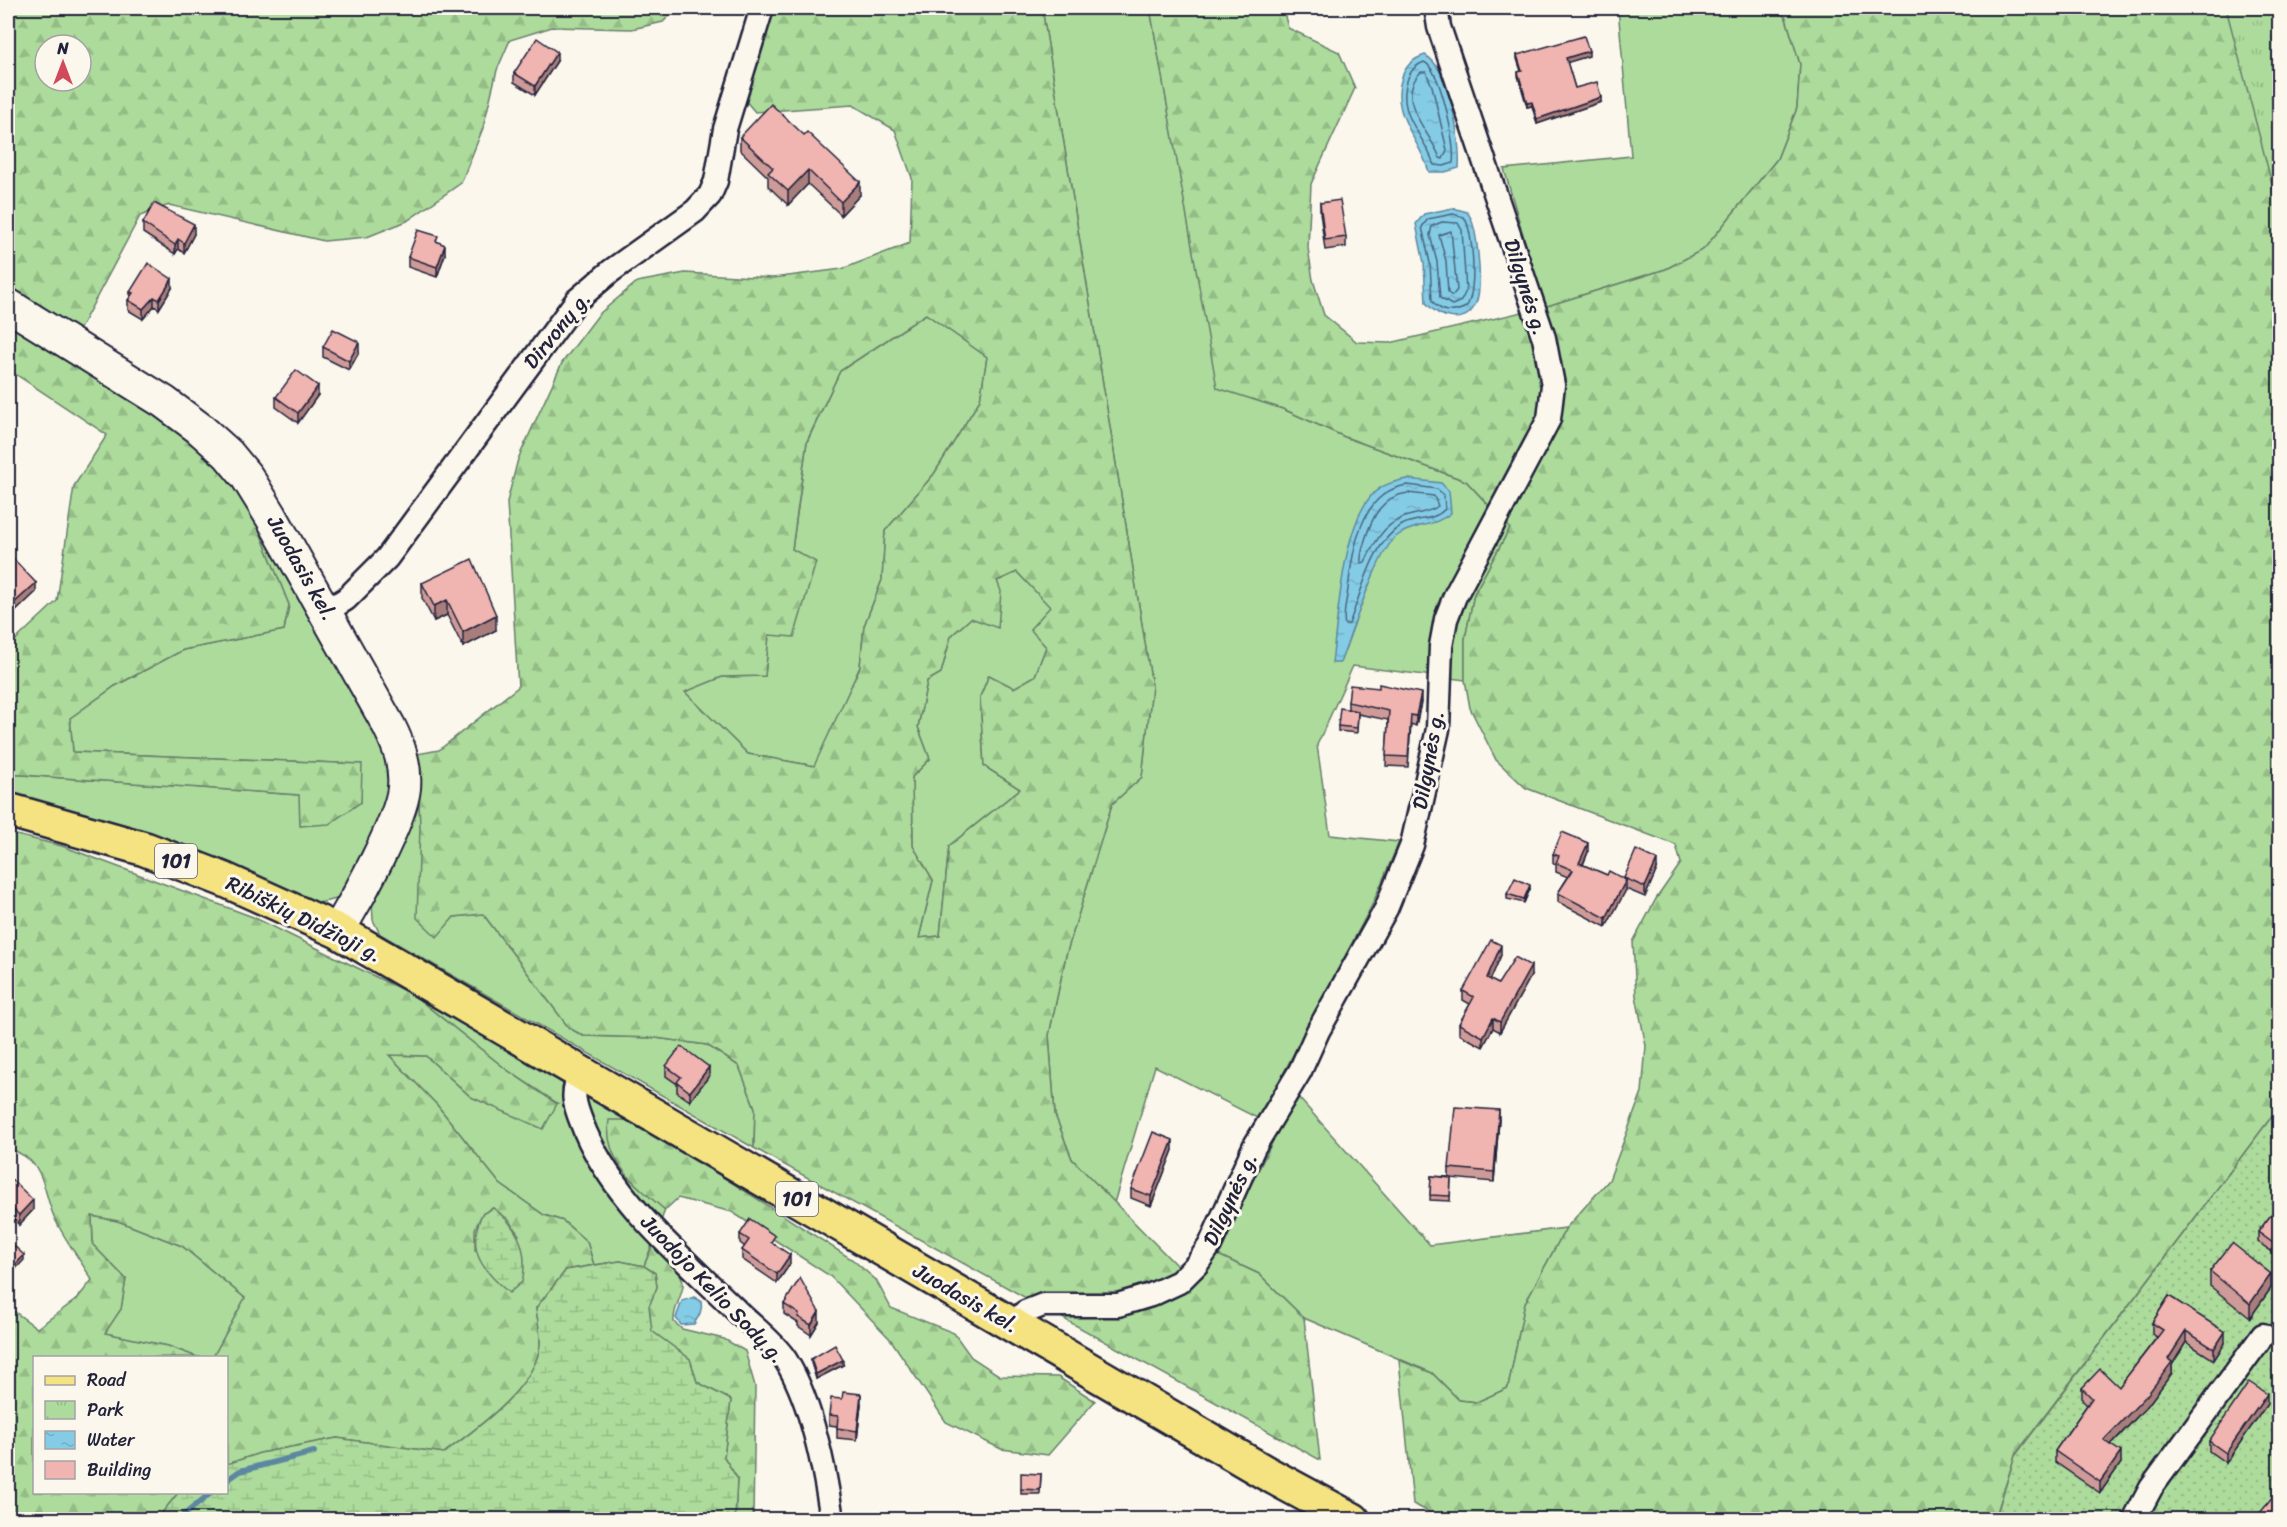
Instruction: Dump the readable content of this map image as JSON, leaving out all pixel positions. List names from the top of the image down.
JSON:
{
  "streets": {
    "main road": ["Juodasis kel.", "101", "Ribiškių Didžioji g."],
    "street": ["Dilgynės g.", "Dirvonų g.", "Juodojo Kelio Sodų g."]
  },
  "crossings": [
    ["Dilgynės g.", "Juodasis kel."],
    ["Dirvonų g.", "Juodasis kel."],
    ["Juodasis kel.", "Ribiškių Didžioji g."],
    ["Juodasis kel.", "Juodojo Kelio Sodų g."],
    ["Ribiškių Didžioji g.", "Juodojo Kelio Sodų g."]
  ],
  "legend": [
    "Road",
    "Park",
    "Water",
    "Building"
  ],
  "north": "top"
}
